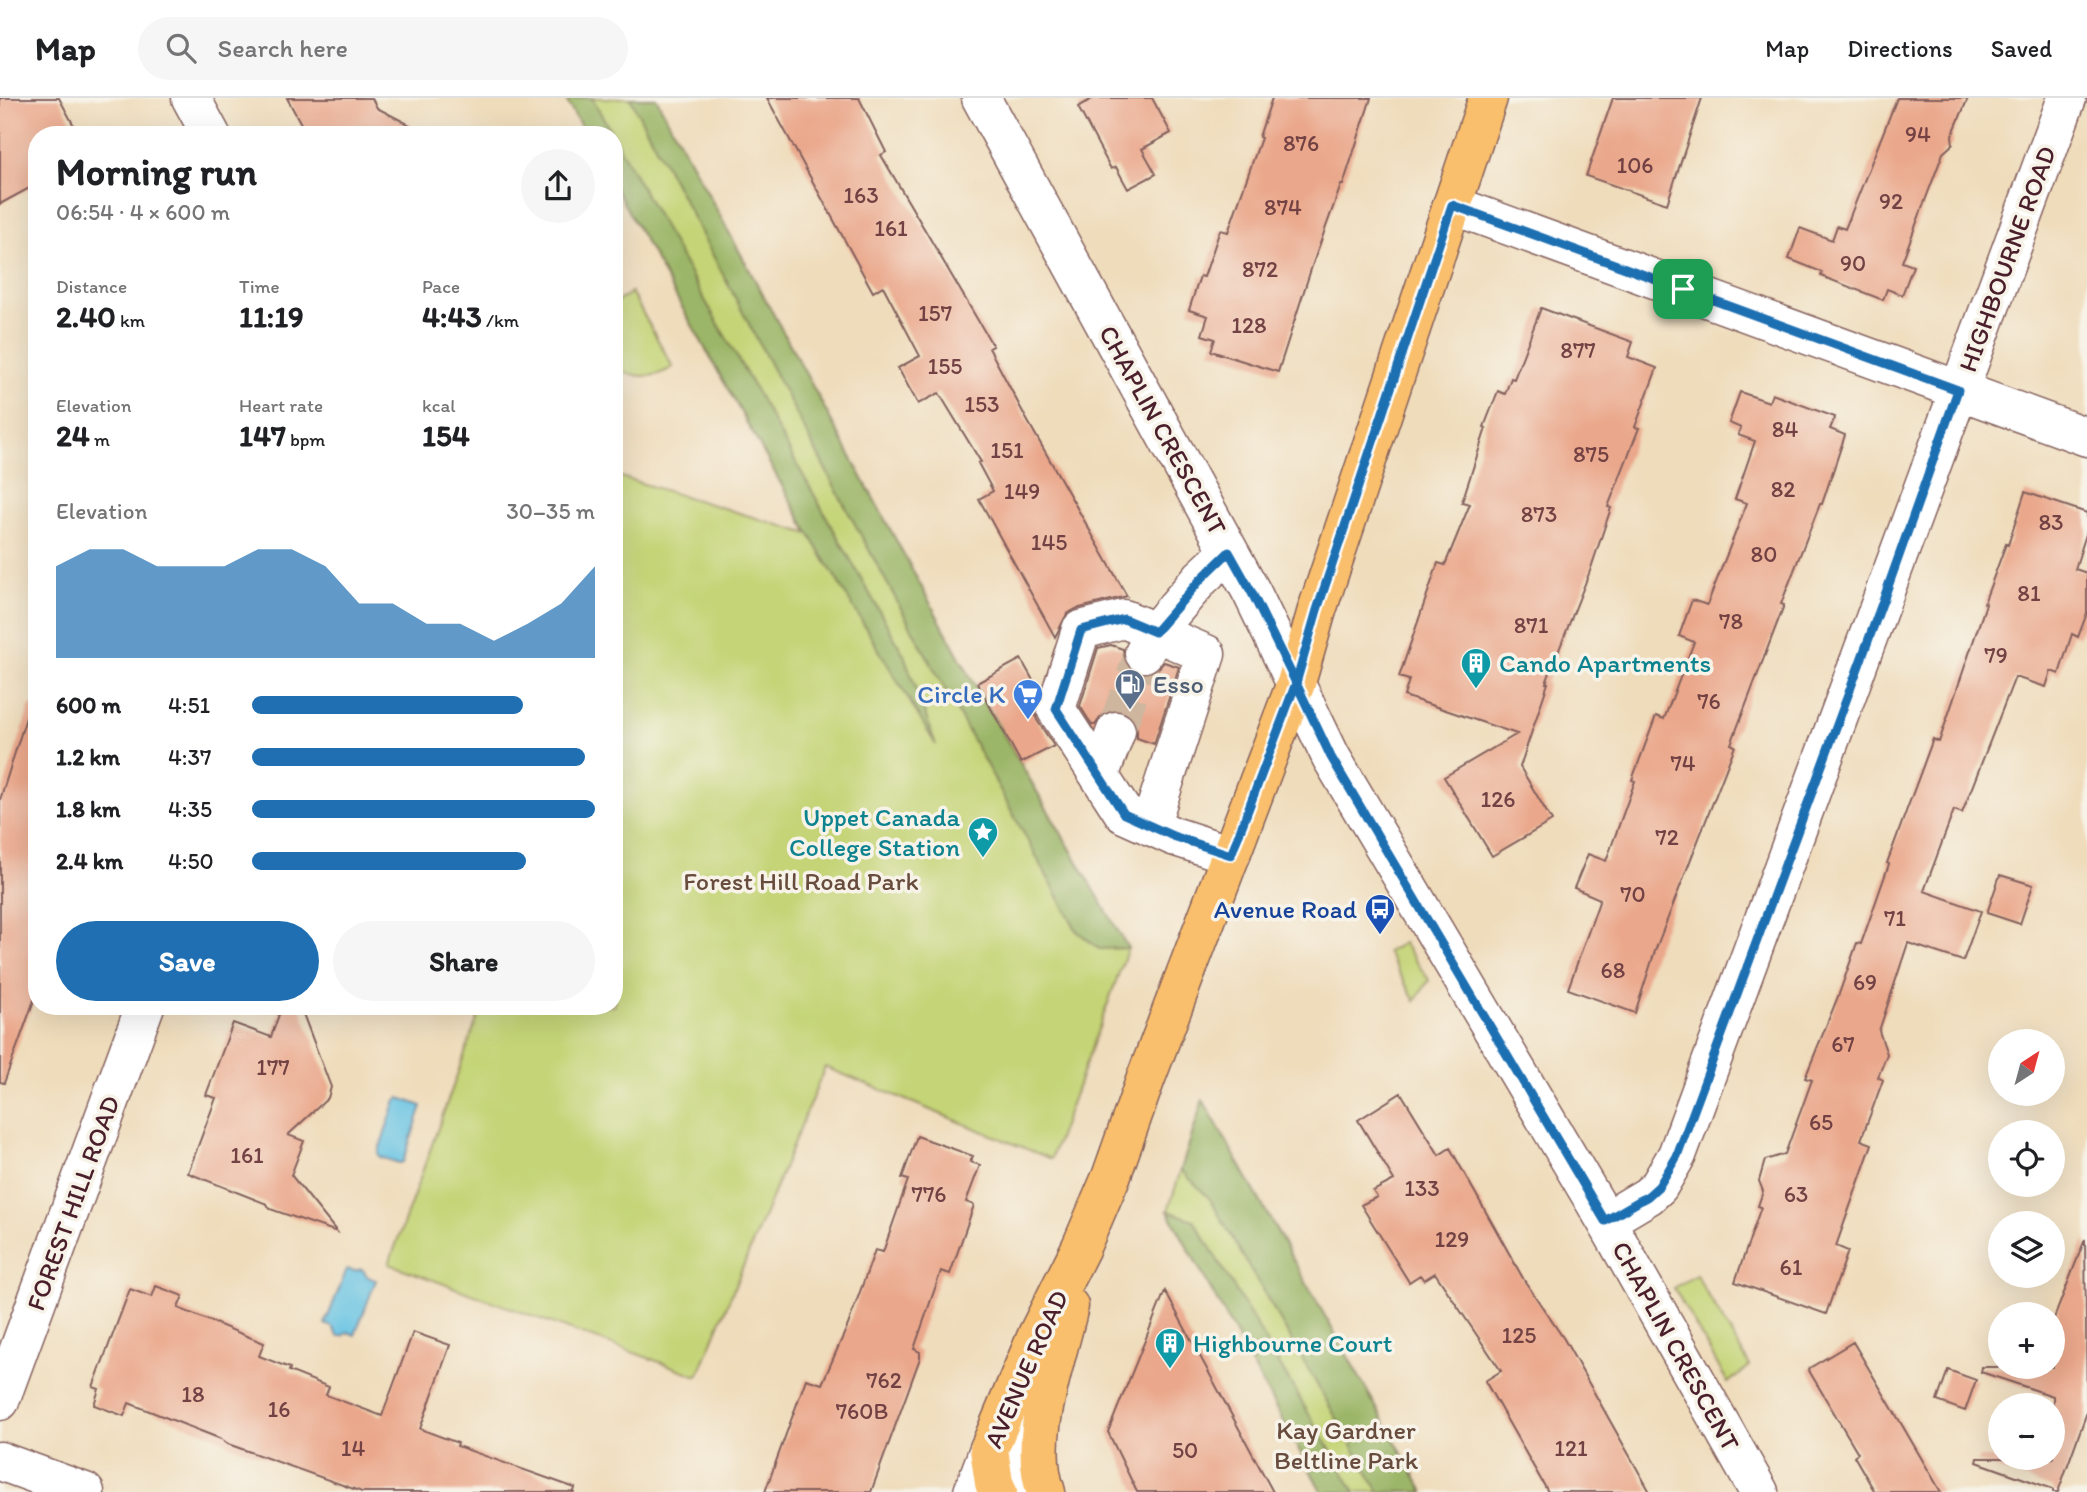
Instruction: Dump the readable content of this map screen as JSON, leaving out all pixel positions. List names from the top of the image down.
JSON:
{
  "streets": {
    "main road": ["AVENUE ROAD"],
    "street": ["HIGHBOURNE ROAD", "CHAPLIN CRESCENT", "FOREST HILL ROAD"]
  },
  "crossings": [
    ["HIGHBOURNE ROAD", "CHAPLIN CRESCENT"],
    ["CHAPLIN CRESCENT", "AVENUE ROAD"]
  ],
  "parks": ["Forest Hill Road Park", "Kay Gardner Beltline Park"],
  "places": {
    "building": ["Cando Apartments", "Highbourne Court"],
    "fuel station": ["Esso"],
    "supermarket": ["Circle K"],
    "place": ["Uppet Canada College Station"],
    "bus stop": ["Avenue Road"]
  },
  "house_numbers": [
    "94",
    "876",
    "106",
    "163",
    "92",
    "874",
    "161",
    "90",
    "872",
    "157",
    "128",
    "877",
    "155",
    "153",
    "84",
    "151",
    "875",
    "82",
    "149",
    "873",
    "83",
    "145",
    "80",
    "81",
    "78",
    "871",
    "79",
    "76",
    "74",
    "126",
    "72",
    "70",
    "71",
    "68",
    "69",
    "67",
    "177",
    "65",
    "161",
    "133",
    "776",
    "63",
    "129",
    "61",
    "125",
    "762",
    "18",
    "16",
    "760B",
    "14",
    "121",
    "50"
  ],
  "north": "top right",
  "page": {
    "header": "Map",
    "search": "Search here",
    "nav": ["Map", "Directions", "Saved"],
    "heading": ["Morning run", "06:54 · 4 × 600 m"],
    "stats": [
      ["Distance", "2.40 km"],
      ["Time", "11:19"],
      ["Pace", "4:43 /km"],
      ["Elevation", "24 m"],
      ["Heart rate", "147 bpm"],
      ["kcal", "154"]
    ],
    "chart": ["Elevation", "30–35 m"],
    "list": [
      {
        "name": "600 m",
        "note": "4:51"
      },
      {
        "name": "1.2 km",
        "note": "4:37"
      },
      {
        "name": "1.8 km",
        "note": "4:35"
      },
      {
        "name": "2.4 km",
        "note": "4:50"
      }
    ],
    "buttons": ["Save", "Share"],
    "map_buttons": ["+", "−"]
  }
}
